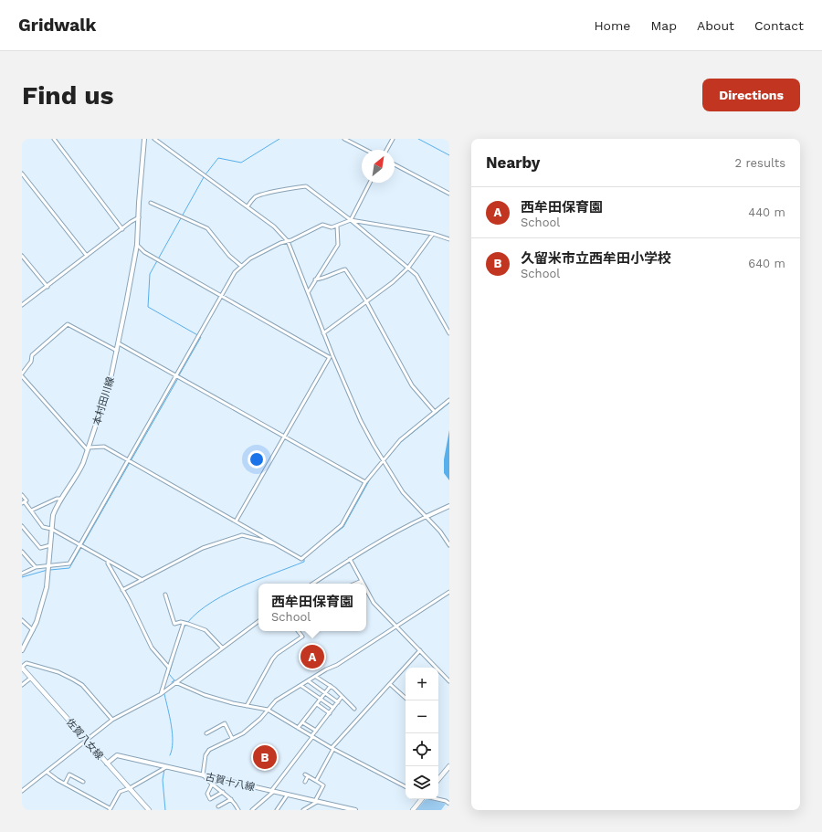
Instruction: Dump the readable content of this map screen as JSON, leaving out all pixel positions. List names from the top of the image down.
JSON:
{
  "streets": {
    "main road": ["本村田川線", "佐賀八女線", "古賀十八線"]
  },
  "crossings": [
    ["佐賀八女線", "古賀十八線"]
  ],
  "north": "top right",
  "page": {
    "header": "Gridwalk",
    "nav": [
      "Home",
      "Map",
      "About",
      "Contact"
    ],
    "buttons": "Directions",
    "title": "Find us",
    "heading": ["Nearby", "2 results"],
    "list": [
      {
        "mark": "A",
        "name": "西牟田保育園",
        "note": "School",
        "value": "440 m"
      },
      {
        "mark": "B",
        "name": "久留米市立西牟田小学校",
        "note": "School",
        "value": "640 m"
      }
    ],
    "popup": ["西牟田保育園", "School"],
    "pins": ["A", "B"],
    "map_buttons": ["+", "−"]
  }
}
